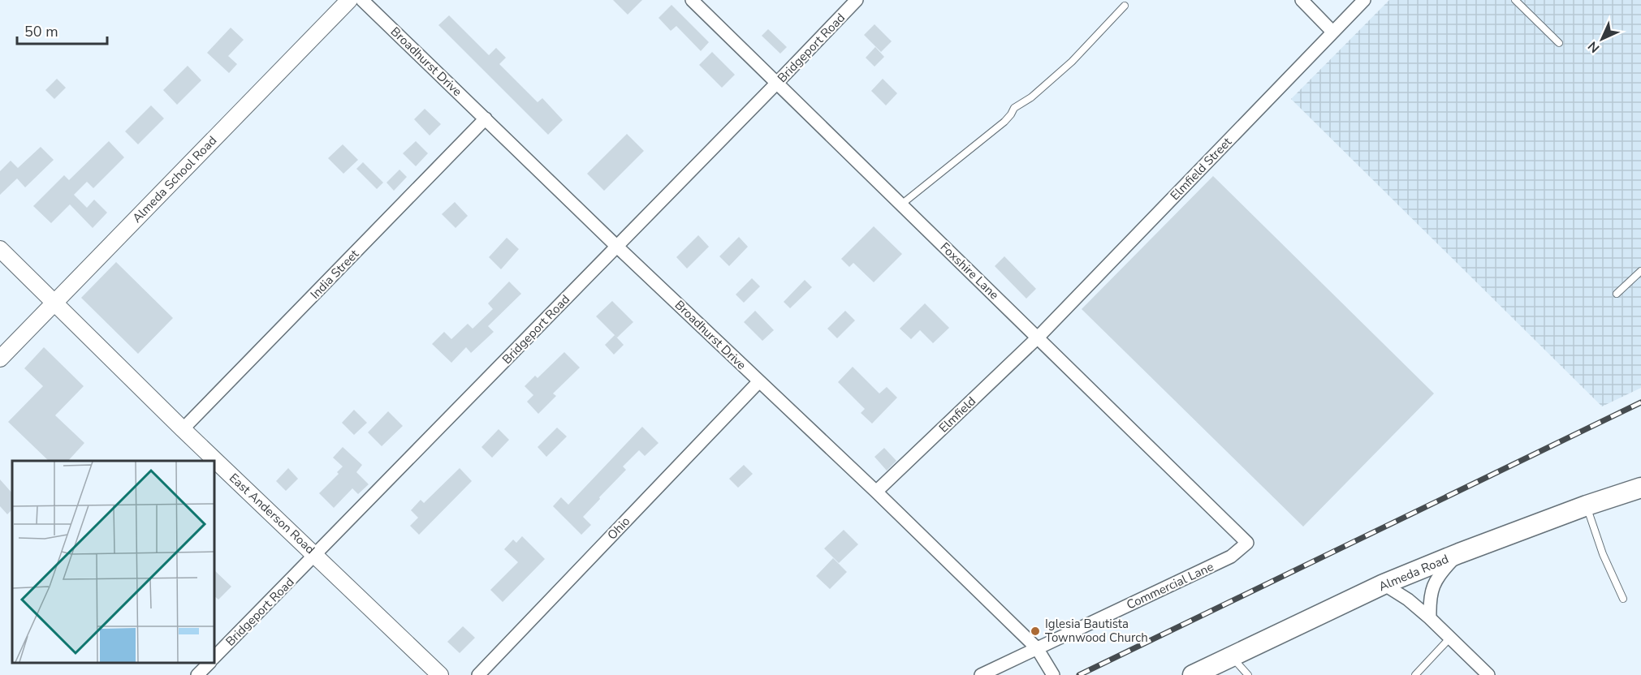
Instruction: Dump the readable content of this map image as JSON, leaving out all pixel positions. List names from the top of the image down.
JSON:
{
  "streets": {
    "main road": ["Almeda Road"],
    "street": [
      "Bridgeport Road",
      "Broadhurst Drive",
      "Elmfield Street",
      "Almeda School Road",
      "Foxshire Lane",
      "India Street",
      "Elmfield",
      "East Anderson Road",
      "Ohio",
      "Commercial Lane"
    ]
  },
  "crossings": [
    ["Bridgeport Road", "Broadhurst Drive"],
    ["Bridgeport Road", "Foxshire Lane"],
    ["Bridgeport Road", "East Anderson Road"],
    ["Broadhurst Drive", "India Street"],
    ["Broadhurst Drive", "Elmfield"],
    ["Broadhurst Drive", "Ohio"],
    ["Broadhurst Drive", "Commercial Lane"],
    ["Elmfield Street", "Foxshire Lane"],
    ["Elmfield Street", "Elmfield"],
    ["Almeda School Road", "East Anderson Road"],
    ["Foxshire Lane", "Elmfield"],
    ["Foxshire Lane", "Commercial Lane"],
    ["India Street", "East Anderson Road"]
  ],
  "places": ["Iglesia Bautista Townwood Church"],
  "scale_bar": "50 m",
  "north": "bottom left"
}
